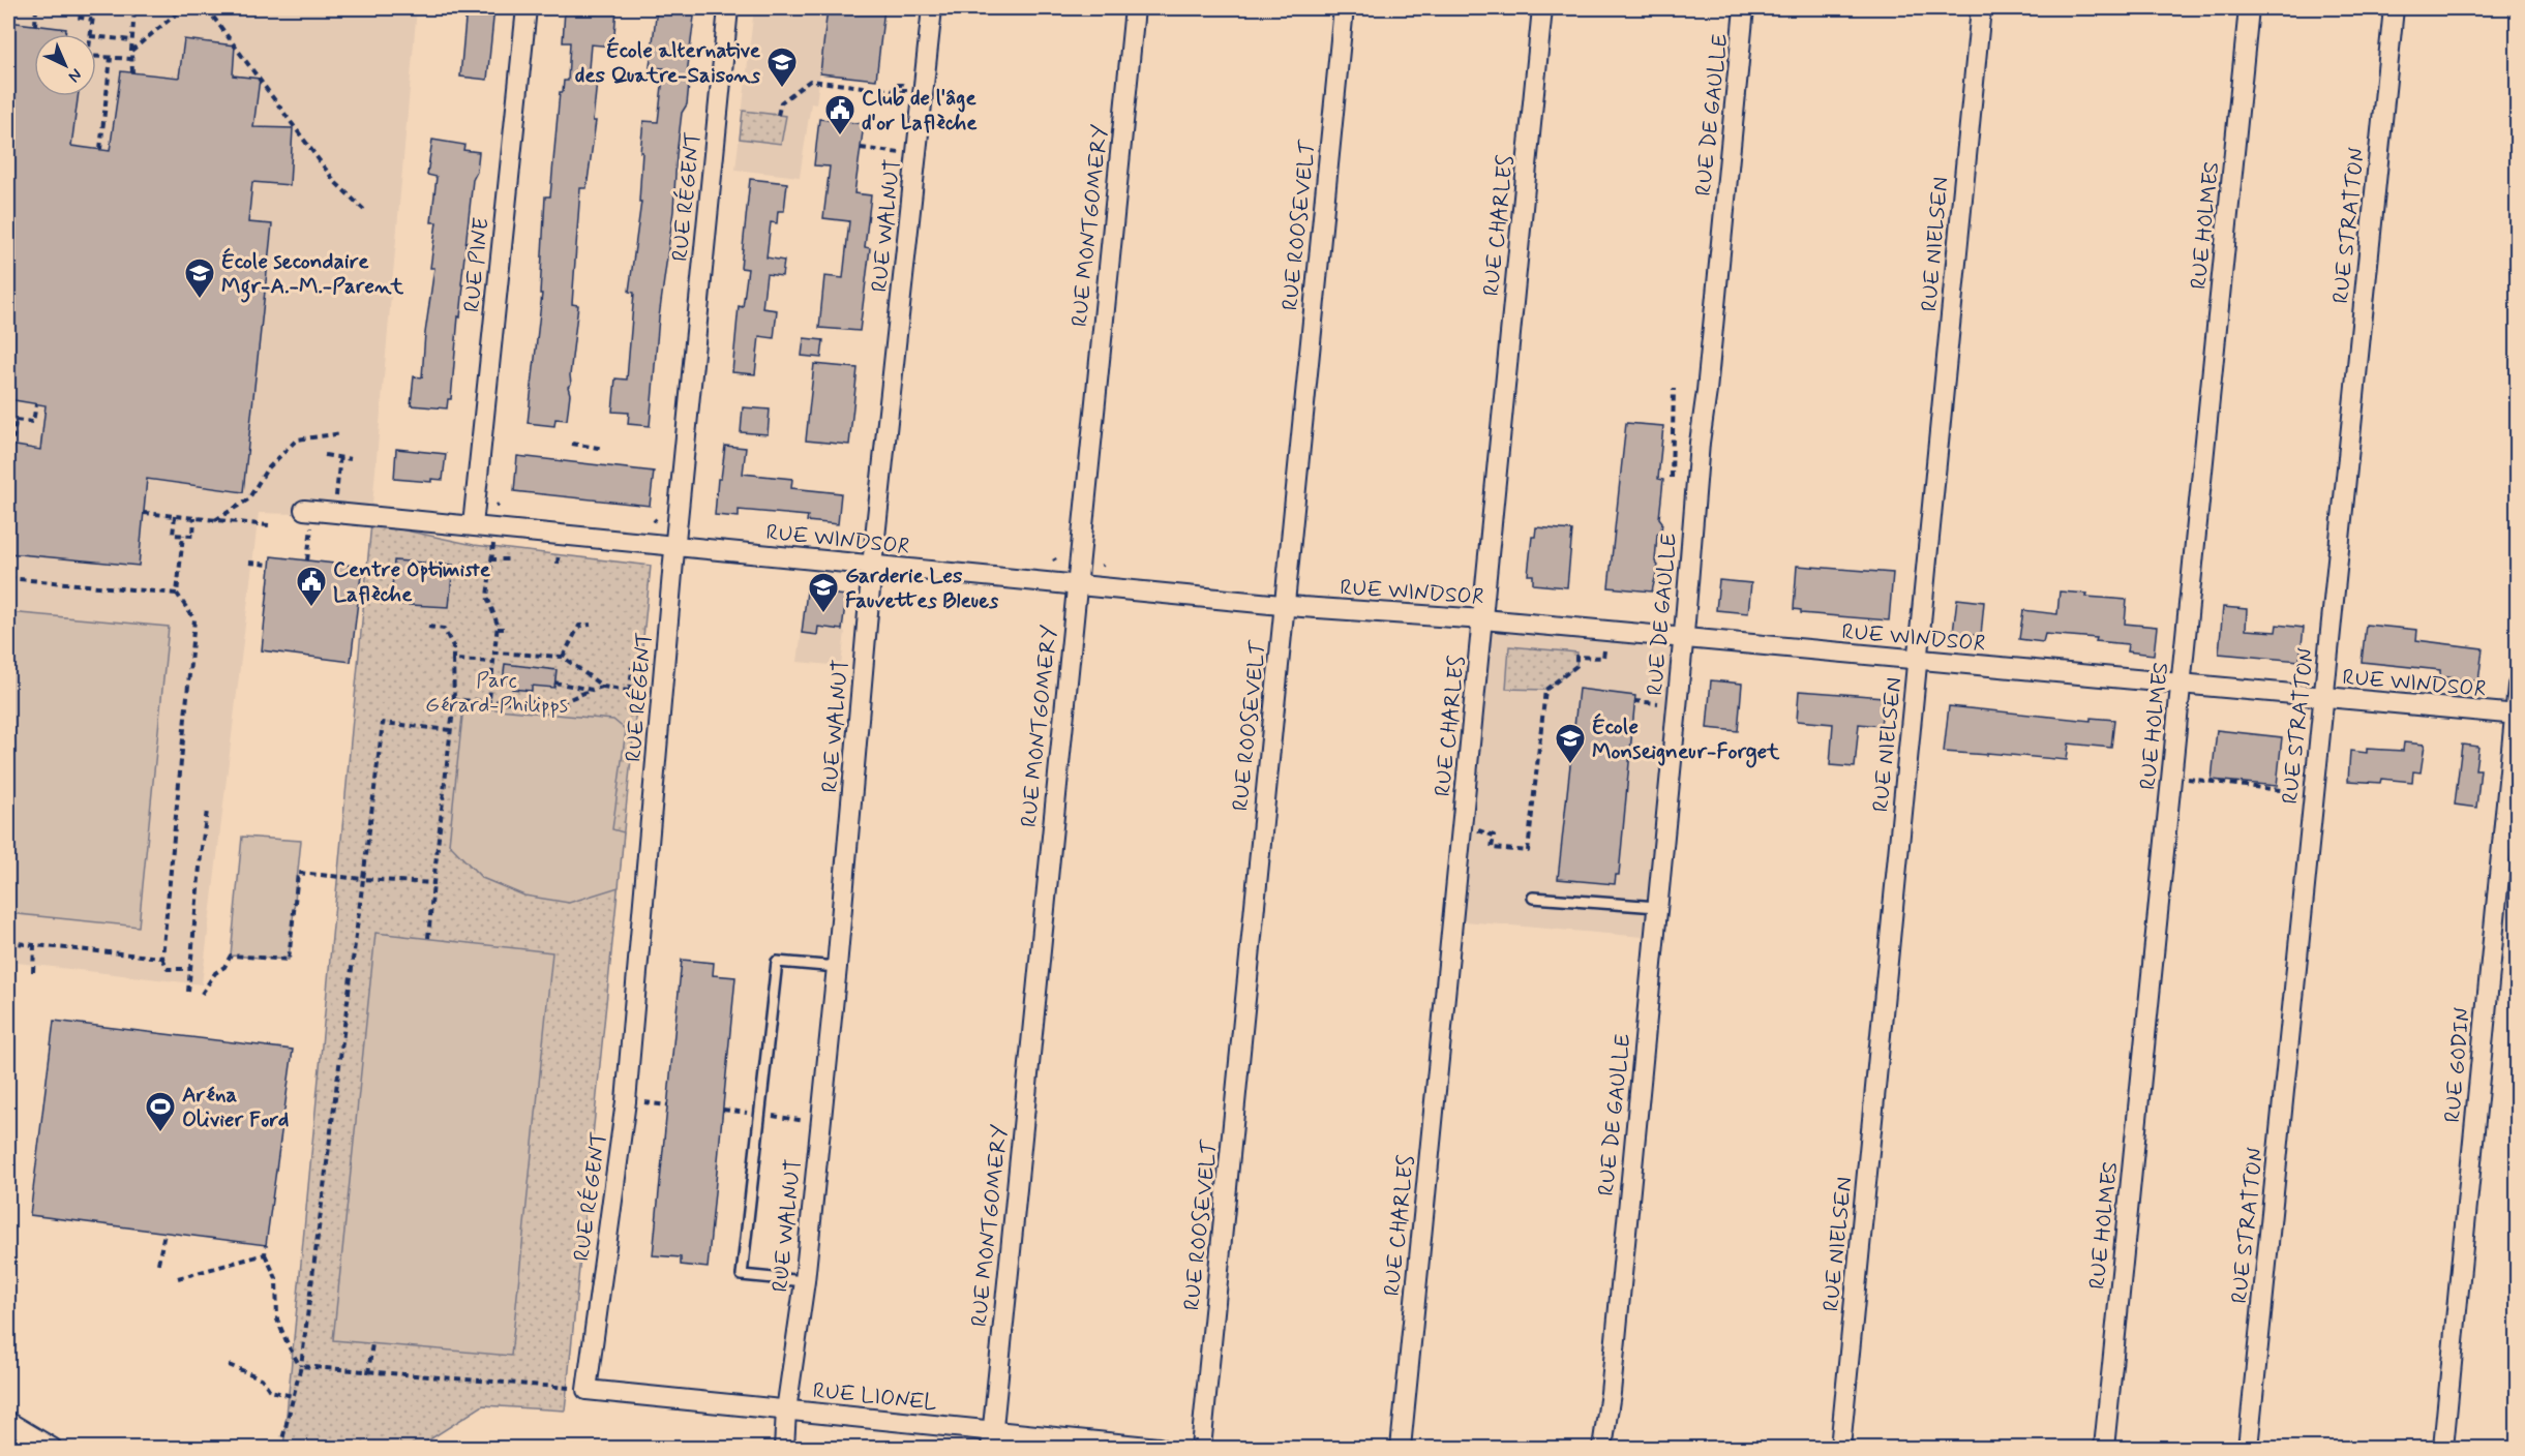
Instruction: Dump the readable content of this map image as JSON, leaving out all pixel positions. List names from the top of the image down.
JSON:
{
  "streets": {
    "street": [
      "RUE DE GAULLE",
      "RUE RÉGENT",
      "RUE WALNUT",
      "RUE MONTGOMERY",
      "RUE ROOSEVELT",
      "RUE CHARLES",
      "RUE HOLMES",
      "RUE STRATTON",
      "RUE NIELSEN",
      "RUE PINE",
      "RUE WINDSOR",
      "RUE GODIN",
      "RUE LIONEL"
    ]
  },
  "crossings": [
    ["RUE DE GAULLE", "RUE WINDSOR"],
    ["RUE RÉGENT", "RUE WINDSOR"],
    ["RUE RÉGENT", "RUE LIONEL"],
    ["RUE WALNUT", "RUE WINDSOR"],
    ["RUE WALNUT", "RUE LIONEL"],
    ["RUE MONTGOMERY", "RUE WINDSOR"],
    ["RUE MONTGOMERY", "RUE LIONEL"],
    ["RUE ROOSEVELT", "RUE WINDSOR"],
    ["RUE CHARLES", "RUE WINDSOR"],
    ["RUE HOLMES", "RUE WINDSOR"],
    ["RUE STRATTON", "RUE WINDSOR"],
    ["RUE NIELSEN", "RUE WINDSOR"],
    ["RUE PINE", "RUE WINDSOR"],
    ["RUE WINDSOR", "RUE GODIN"]
  ],
  "parks": ["Parc Gérard-Philipps"],
  "places": {
    "school or university": [
      "École alternative des Quatre-Saisons",
      "École secondaire Mgr-A.-M.-Parent",
      "Garderie Les Fauvettes Bleues",
      "École Monseigneur-Forget"
    ],
    "public building": ["Club de l'âge d'or Laflèche", "Centre Optimiste Laflèche"],
    "sports": ["Aréna Olivier Ford"]
  },
  "north": "bottom right"
}
